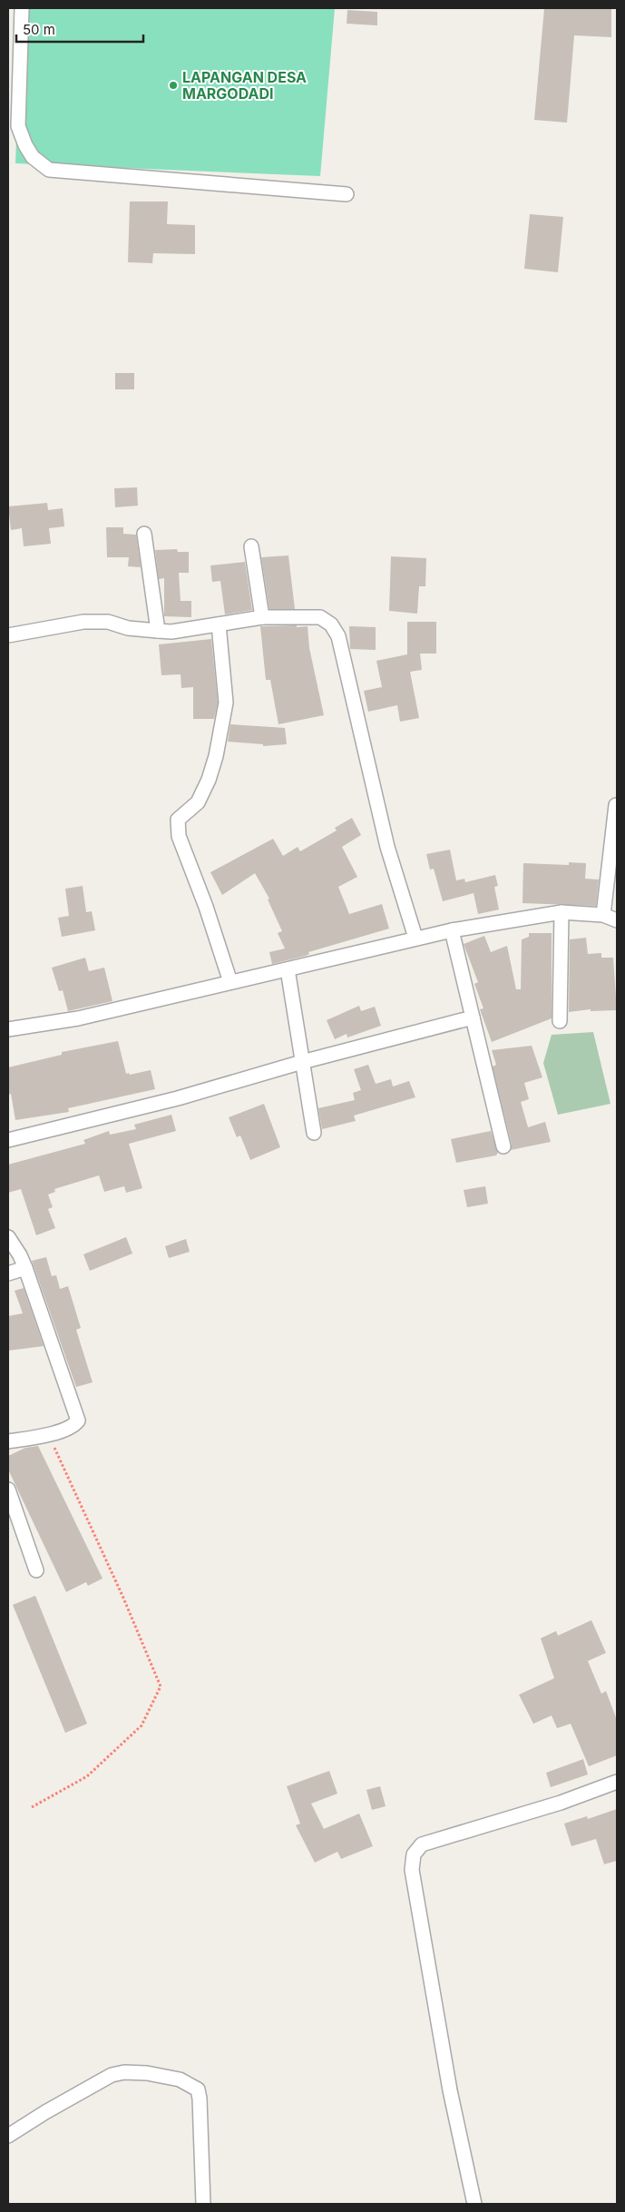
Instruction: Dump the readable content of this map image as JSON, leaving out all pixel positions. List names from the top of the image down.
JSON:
{
  "places": ["LAPANGAN DESA MARGODADI"],
  "scale_bar": "50 m"
}
